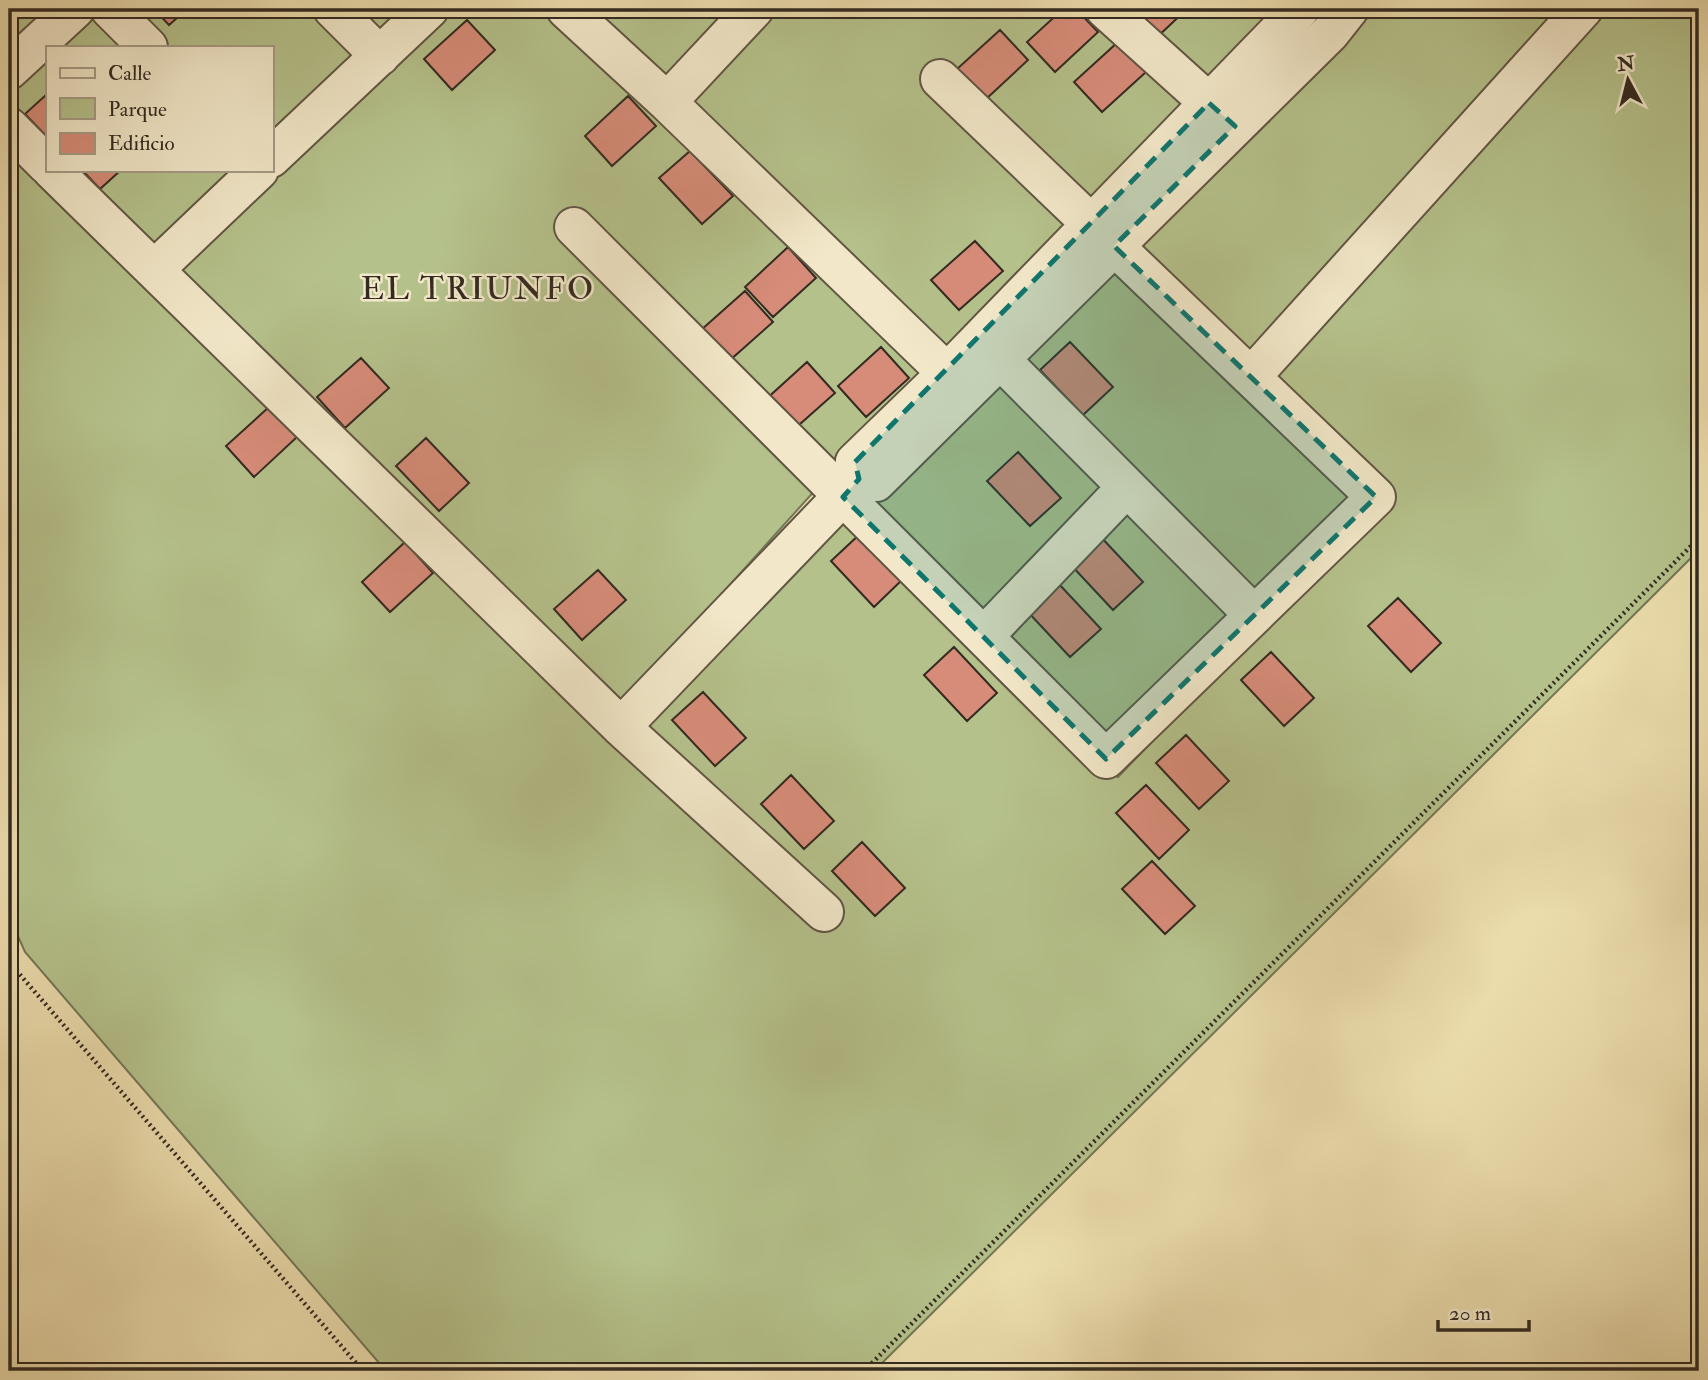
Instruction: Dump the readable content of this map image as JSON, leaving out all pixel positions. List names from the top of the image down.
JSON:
{
  "districts": ["EL TRIUNFO"],
  "legend": ["Calle", "Parque", "Edificio"],
  "scale_bar": "20 m",
  "north": "top"
}
